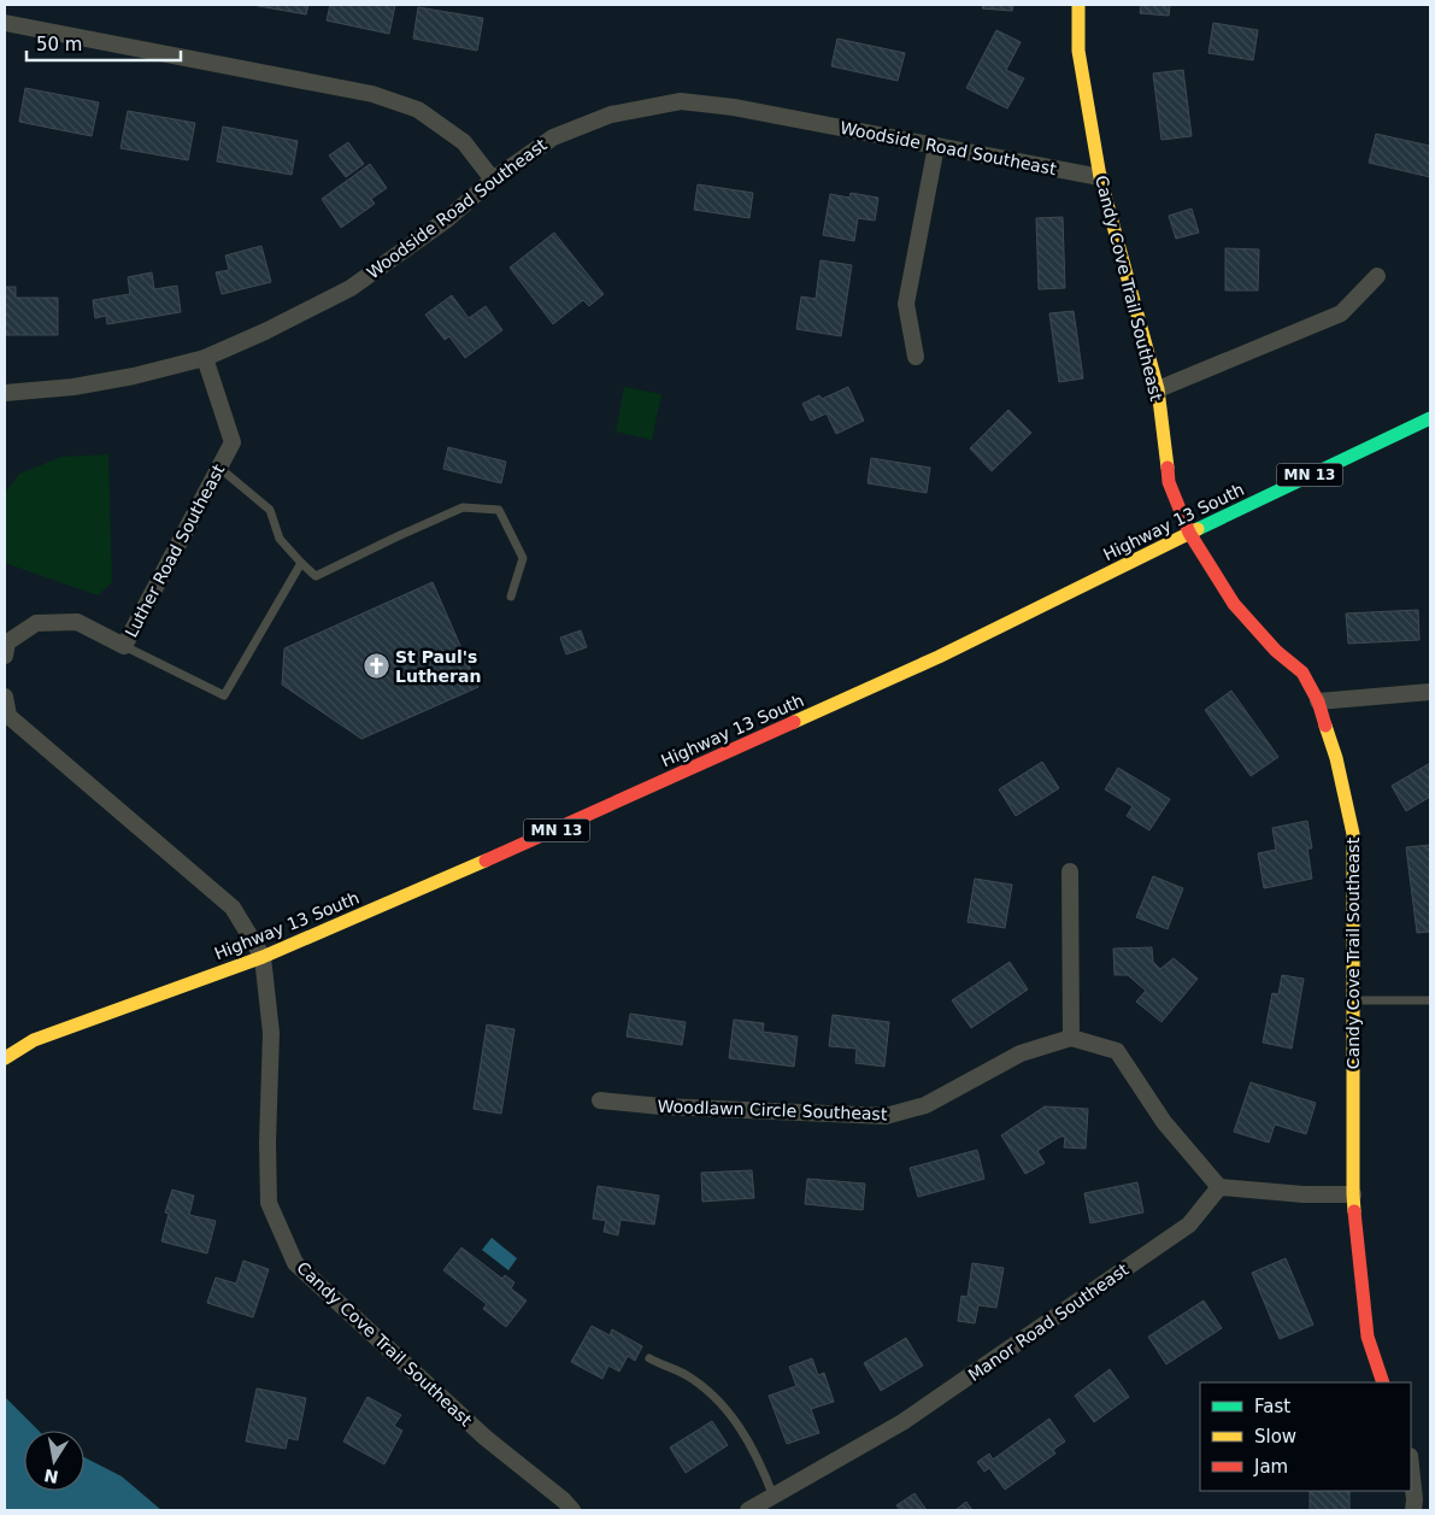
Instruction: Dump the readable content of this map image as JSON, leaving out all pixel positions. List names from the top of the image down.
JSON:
{
  "streets": {
    "main road": ["Candy Cove Trail Southeast", "MN 13", "Highway 13 South"],
    "street": [
      "Woodside Road Southeast",
      "Luther Road Southeast",
      "Woodlawn Circle Southeast",
      "Manor Road Southeast"
    ]
  },
  "crossings": [
    ["Woodside Road Southeast", "Candy Cove Trail Southeast"],
    ["Woodside Road Southeast", "Luther Road Southeast"],
    ["Candy Cove Trail Southeast", "Highway 13 South"]
  ],
  "places": {
    "church": ["St Paul's Lutheran"]
  },
  "legend": ["Fast", "Slow", "Jam"],
  "scale_bar": "50 m",
  "north": "bottom"
}
